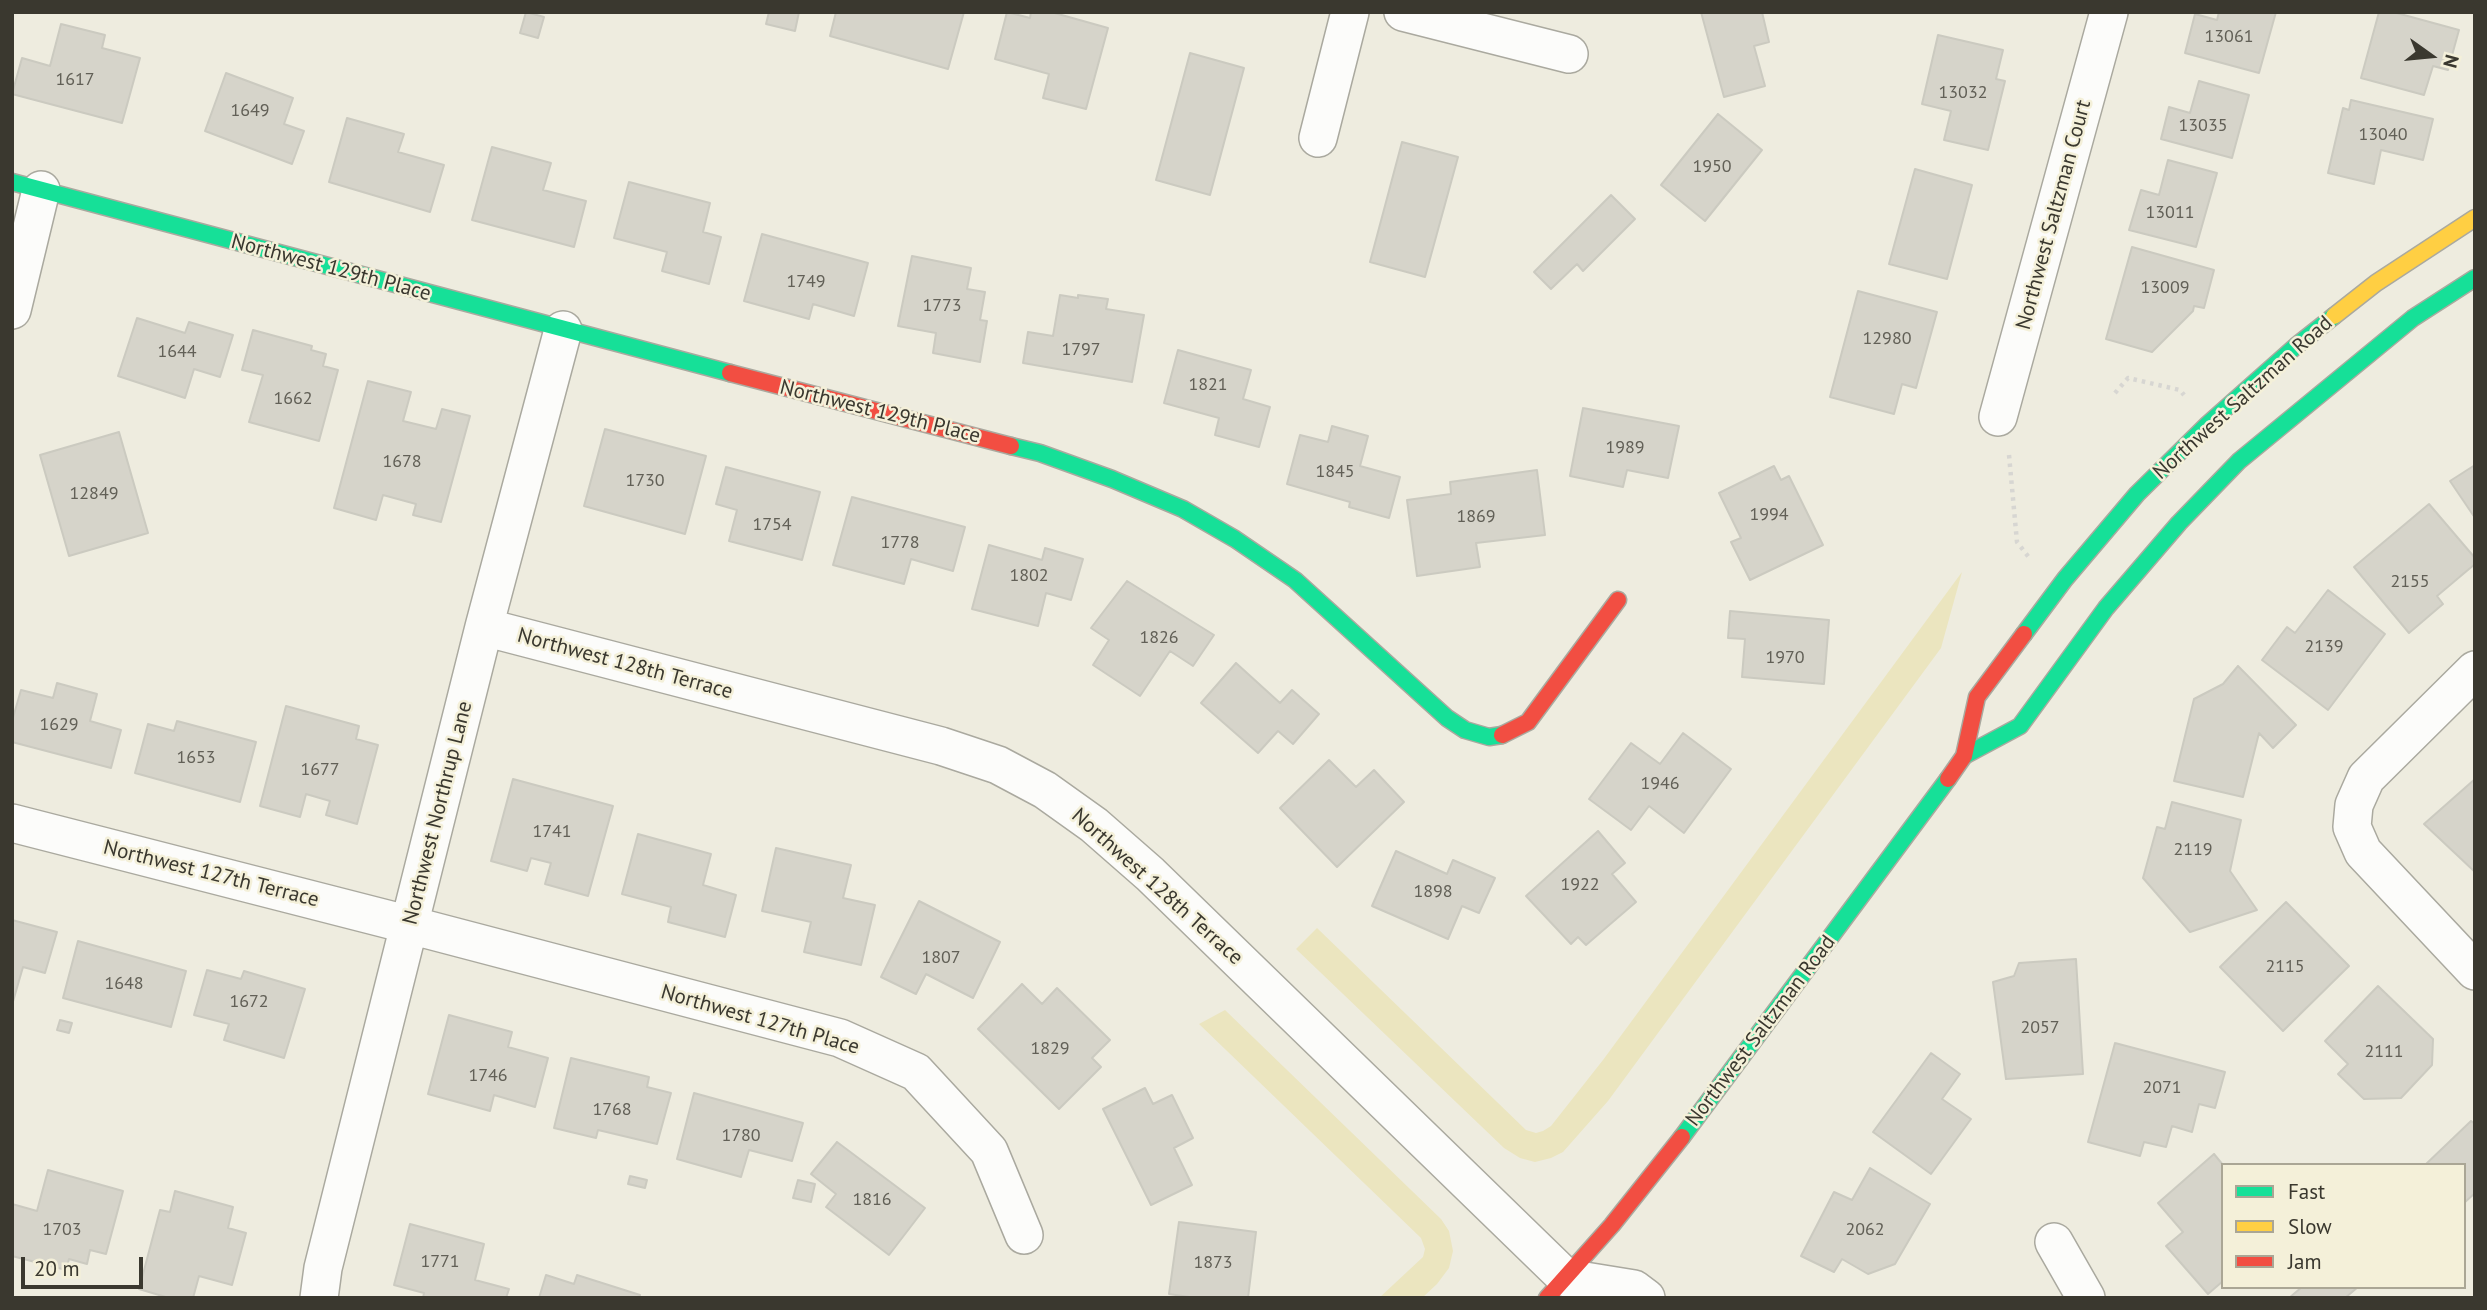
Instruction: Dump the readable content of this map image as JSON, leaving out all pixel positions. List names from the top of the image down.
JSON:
{
  "streets": {
    "main road": ["Northwest 129th Place", "Northwest Saltzman Road"],
    "street": [
      "Northwest Saltzman Court",
      "Northwest 128th Terrace",
      "Northwest Northrup Lane",
      "Northwest 127th Terrace",
      "Northwest 127th Place"
    ]
  },
  "crossings": [
    ["Northwest 129th Place", "Northwest Northrup Lane"],
    ["Northwest Saltzman Road", "Northwest 128th Terrace"],
    ["Northwest 128th Terrace", "Northwest Northrup Lane"],
    ["Northwest Northrup Lane", "Northwest 127th Terrace"],
    ["Northwest Northrup Lane", "Northwest 127th Place"],
    ["Northwest 127th Terrace", "Northwest 127th Place"]
  ],
  "house_numbers": [
    "13061",
    "1617",
    "13032",
    "1649",
    "13035",
    "13040",
    "1950",
    "13011",
    "1749",
    "13009",
    "1773",
    "12980",
    "1797",
    "1644",
    "1821",
    "1662",
    "1989",
    "1678",
    "1845",
    "1730",
    "12849",
    "1994",
    "1869",
    "1754",
    "1778",
    "1802",
    "2155",
    "1826",
    "2139",
    "1970",
    "1629",
    "1653",
    "1677",
    "1946",
    "1741",
    "2119",
    "1922",
    "1898",
    "1807",
    "2115",
    "1648",
    "1672",
    "2057",
    "1829",
    "2111",
    "1746",
    "2071",
    "1768",
    "1780",
    "1816",
    "1703",
    "2062",
    "1771",
    "1873"
  ],
  "legend": ["Fast", "Slow", "Jam"],
  "scale_bar": "20 m",
  "north": "right"
}
